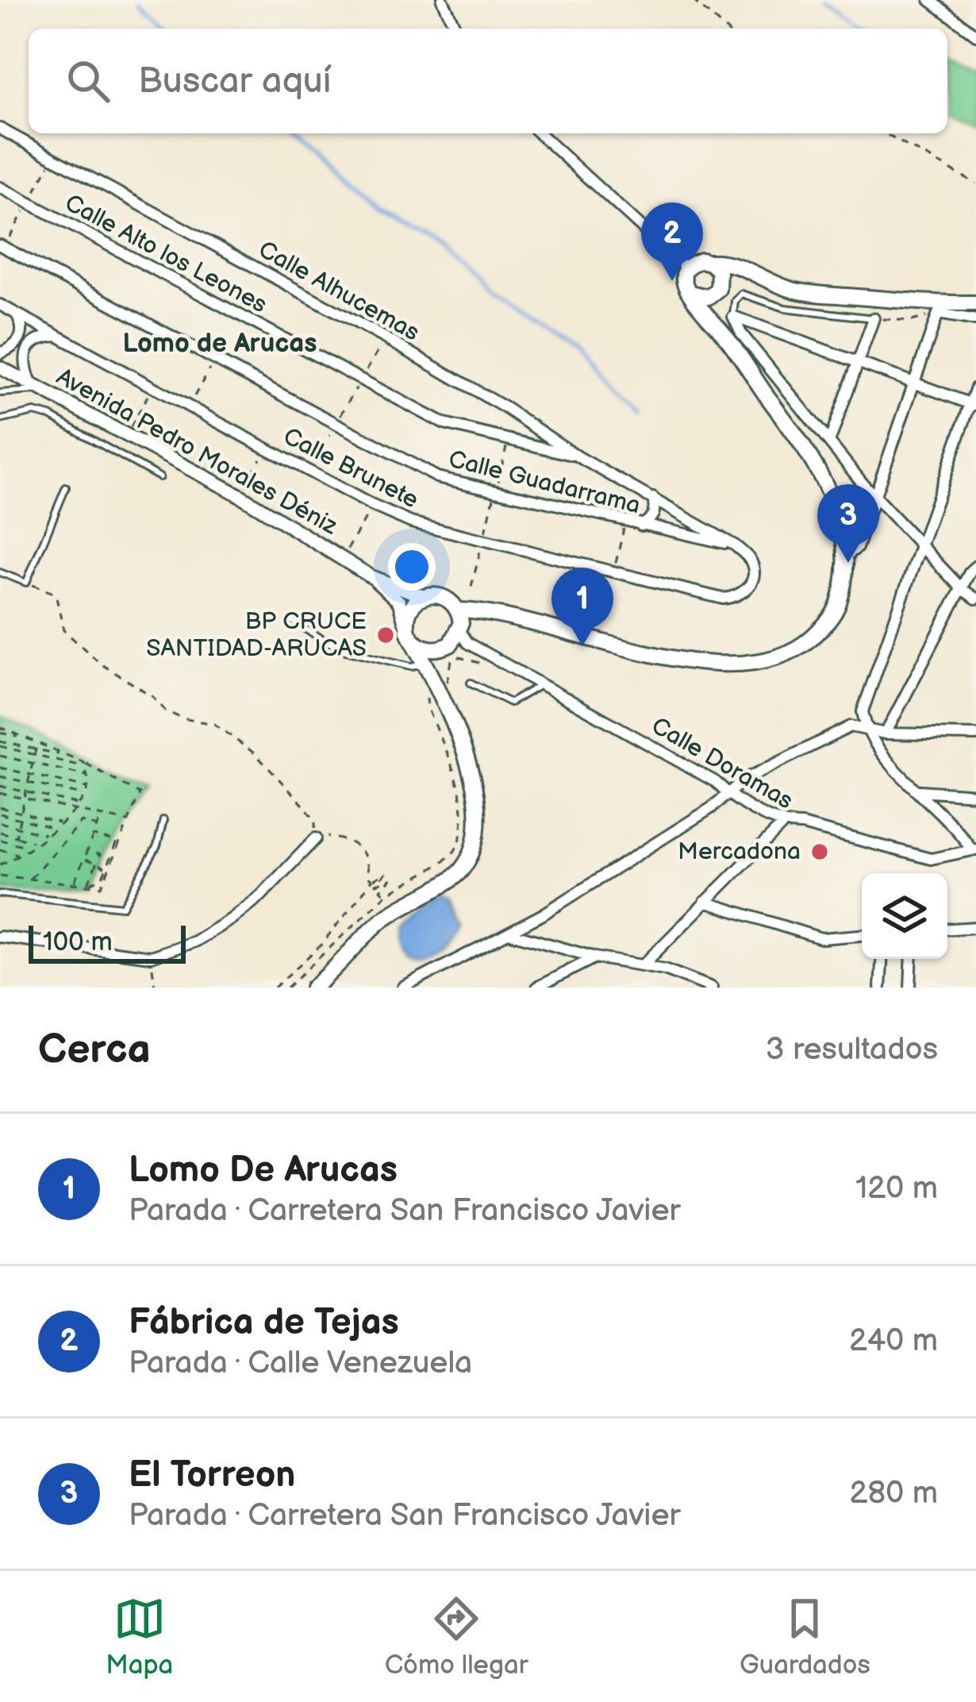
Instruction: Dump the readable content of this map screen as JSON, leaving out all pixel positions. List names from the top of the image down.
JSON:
{
  "streets": {
    "street": [
      "Calle Alto los Leones",
      "Calle Alhucemas",
      "Avenida Pedro Morales Déniz",
      "Calle Brunete",
      "Calle Guadarrama",
      "Calle Doramas"
    ]
  },
  "crossings": [
    ["Calle Alto los Leones", "Calle Alhucemas"],
    ["Calle Alhucemas", "Calle Brunete"],
    ["Calle Alhucemas", "Calle Guadarrama"]
  ],
  "districts": ["Lomo de Arucas"],
  "places": ["BP CRUCE SANTIDAD-ARUCAS", "Mercadona"],
  "scale_bar": "100 m",
  "page": {
    "search": "Buscar aquí",
    "pins": ["2", "3", "1"],
    "scale": "100 m",
    "heading": ["Cerca", "3 resultados"],
    "list": [
      {
        "mark": "1",
        "name": "Lomo De Arucas",
        "note": "Parada · Carretera San Francisco Javier",
        "value": "120 m"
      },
      {
        "mark": "2",
        "name": "Fábrica de Tejas",
        "note": "Parada · Calle Venezuela",
        "value": "240 m"
      },
      {
        "mark": "3",
        "name": "El Torreon",
        "note": "Parada · Carretera San Francisco Javier",
        "value": "280 m"
      }
    ],
    "nav": ["Mapa", "Cómo llegar", "Guardados"]
  }
}
